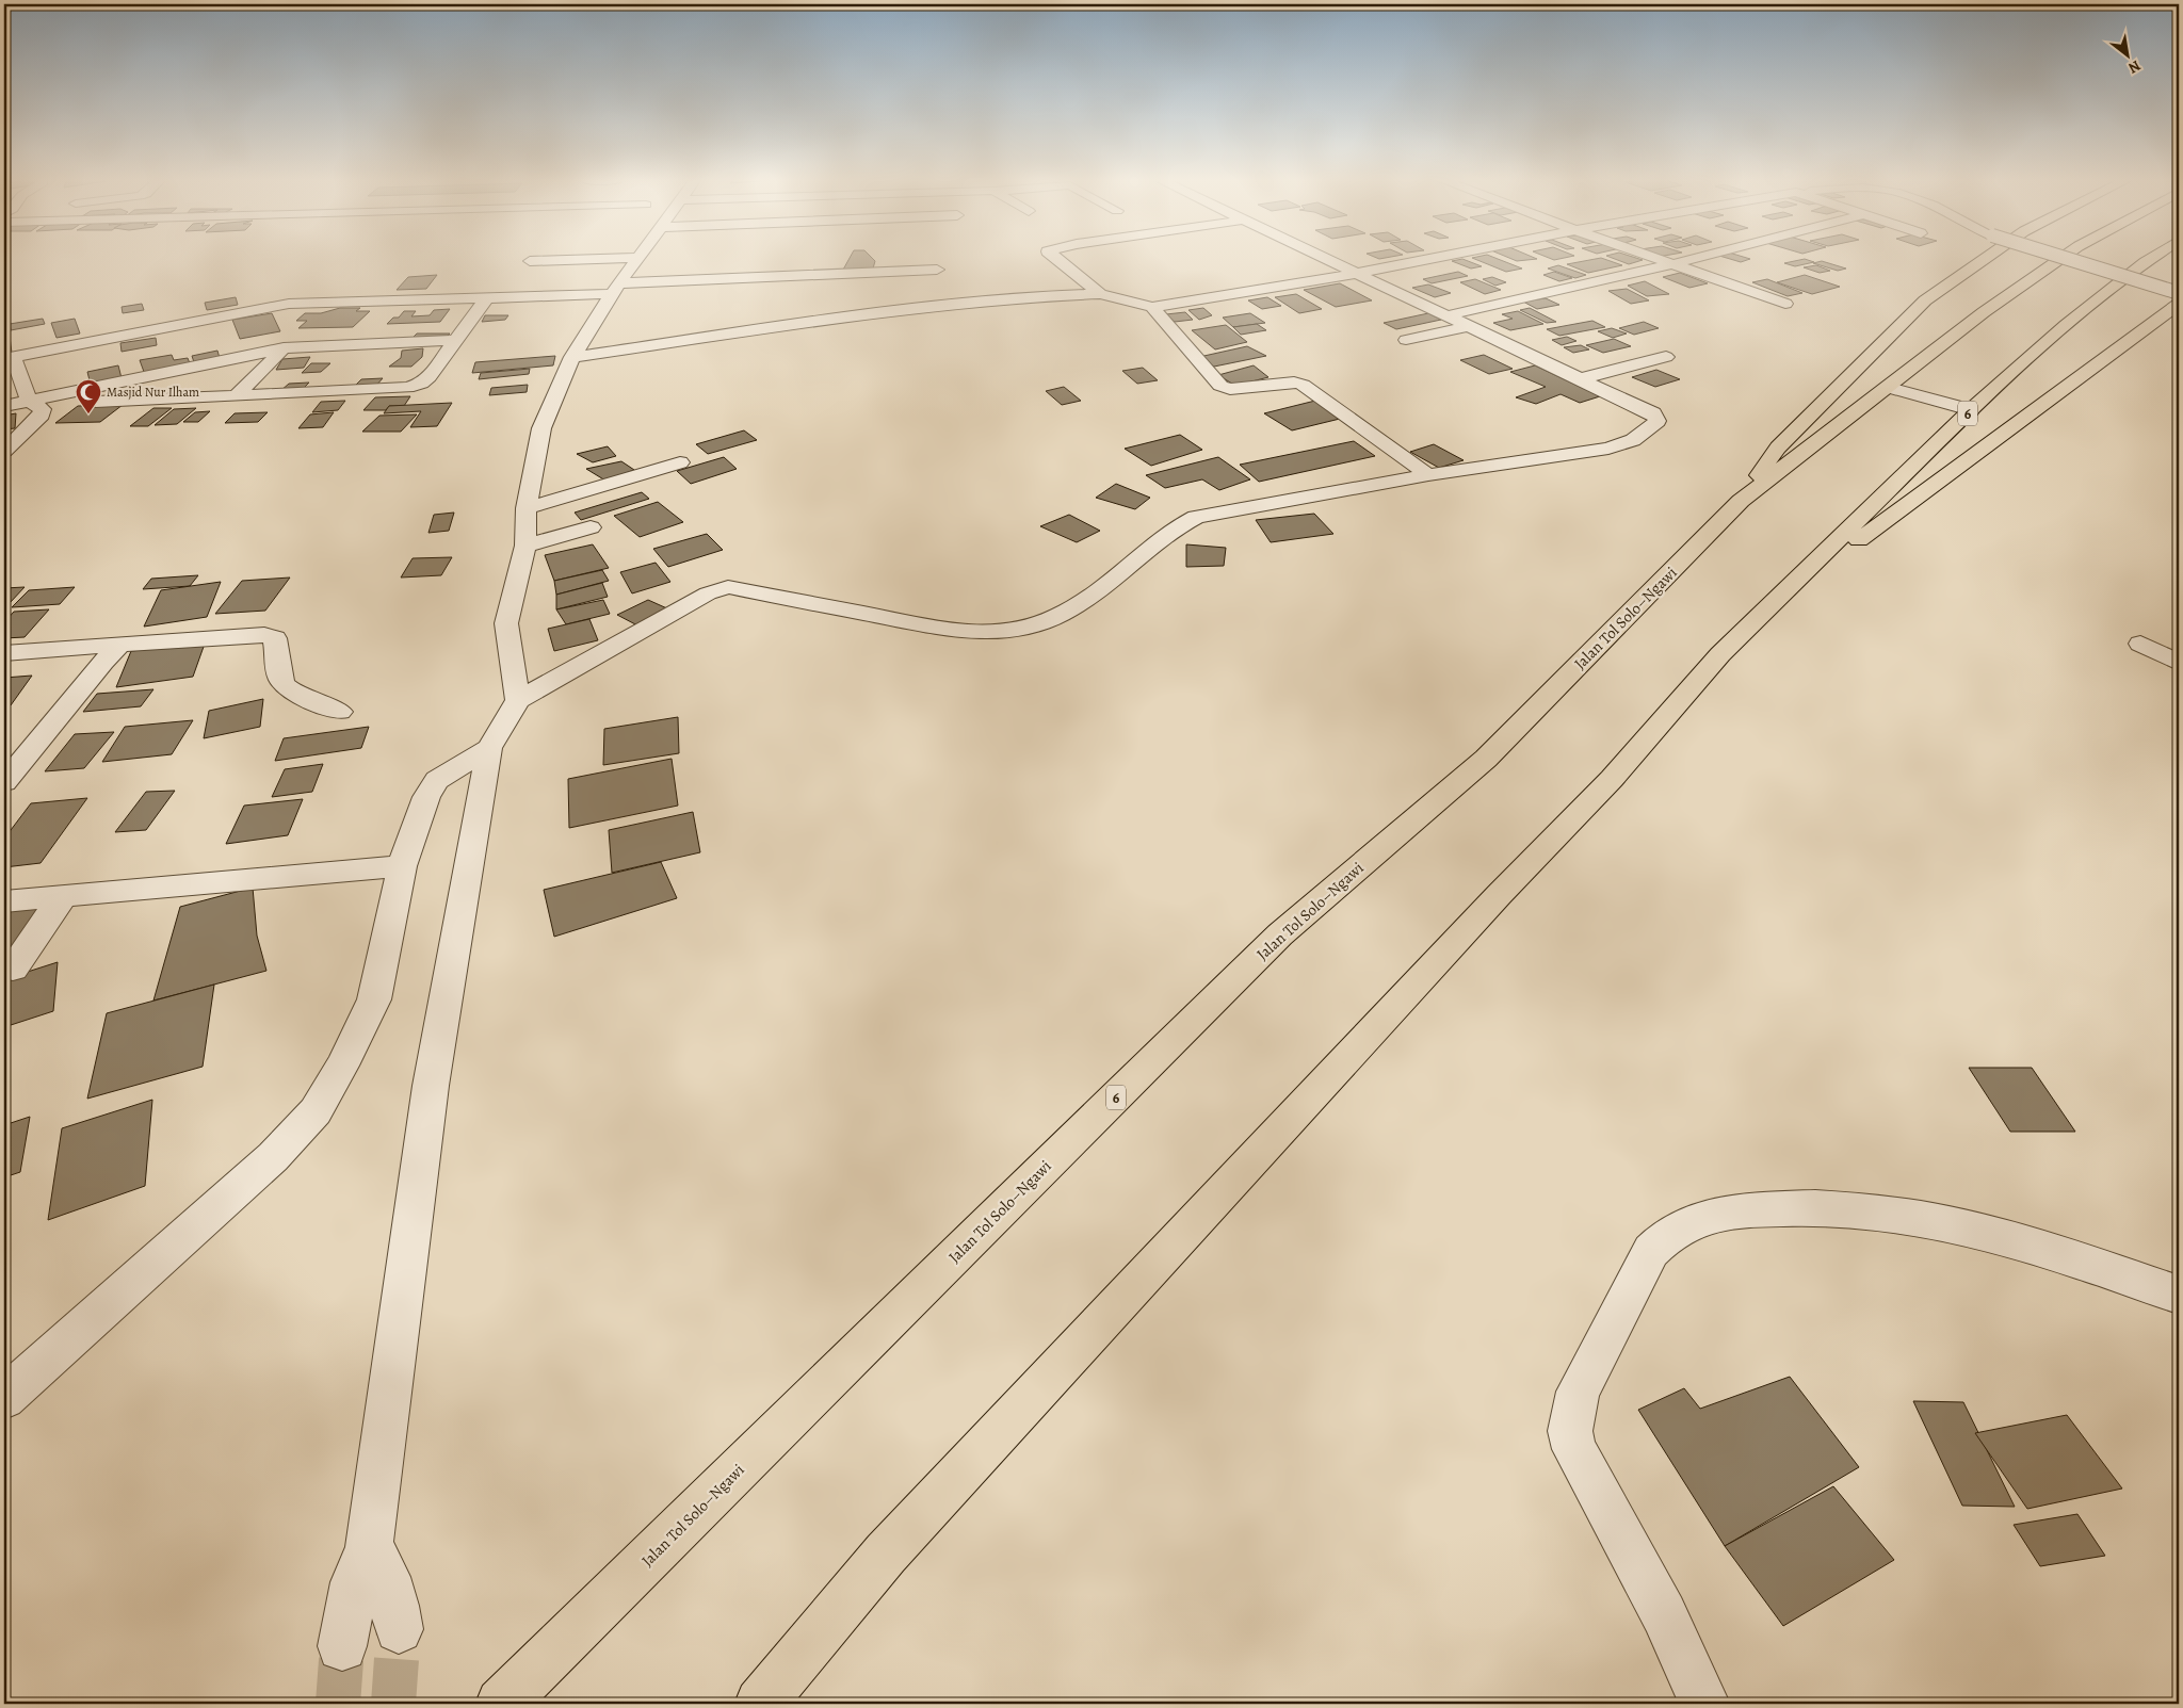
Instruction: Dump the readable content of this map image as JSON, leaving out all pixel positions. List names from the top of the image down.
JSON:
{
  "streets": {
    "highway": ["6", "Jalan Tol Solo–Ngawi"]
  },
  "places": {
    "mosque": ["Masjid Nur Ilham"]
  },
  "north": "bottom right"
}
